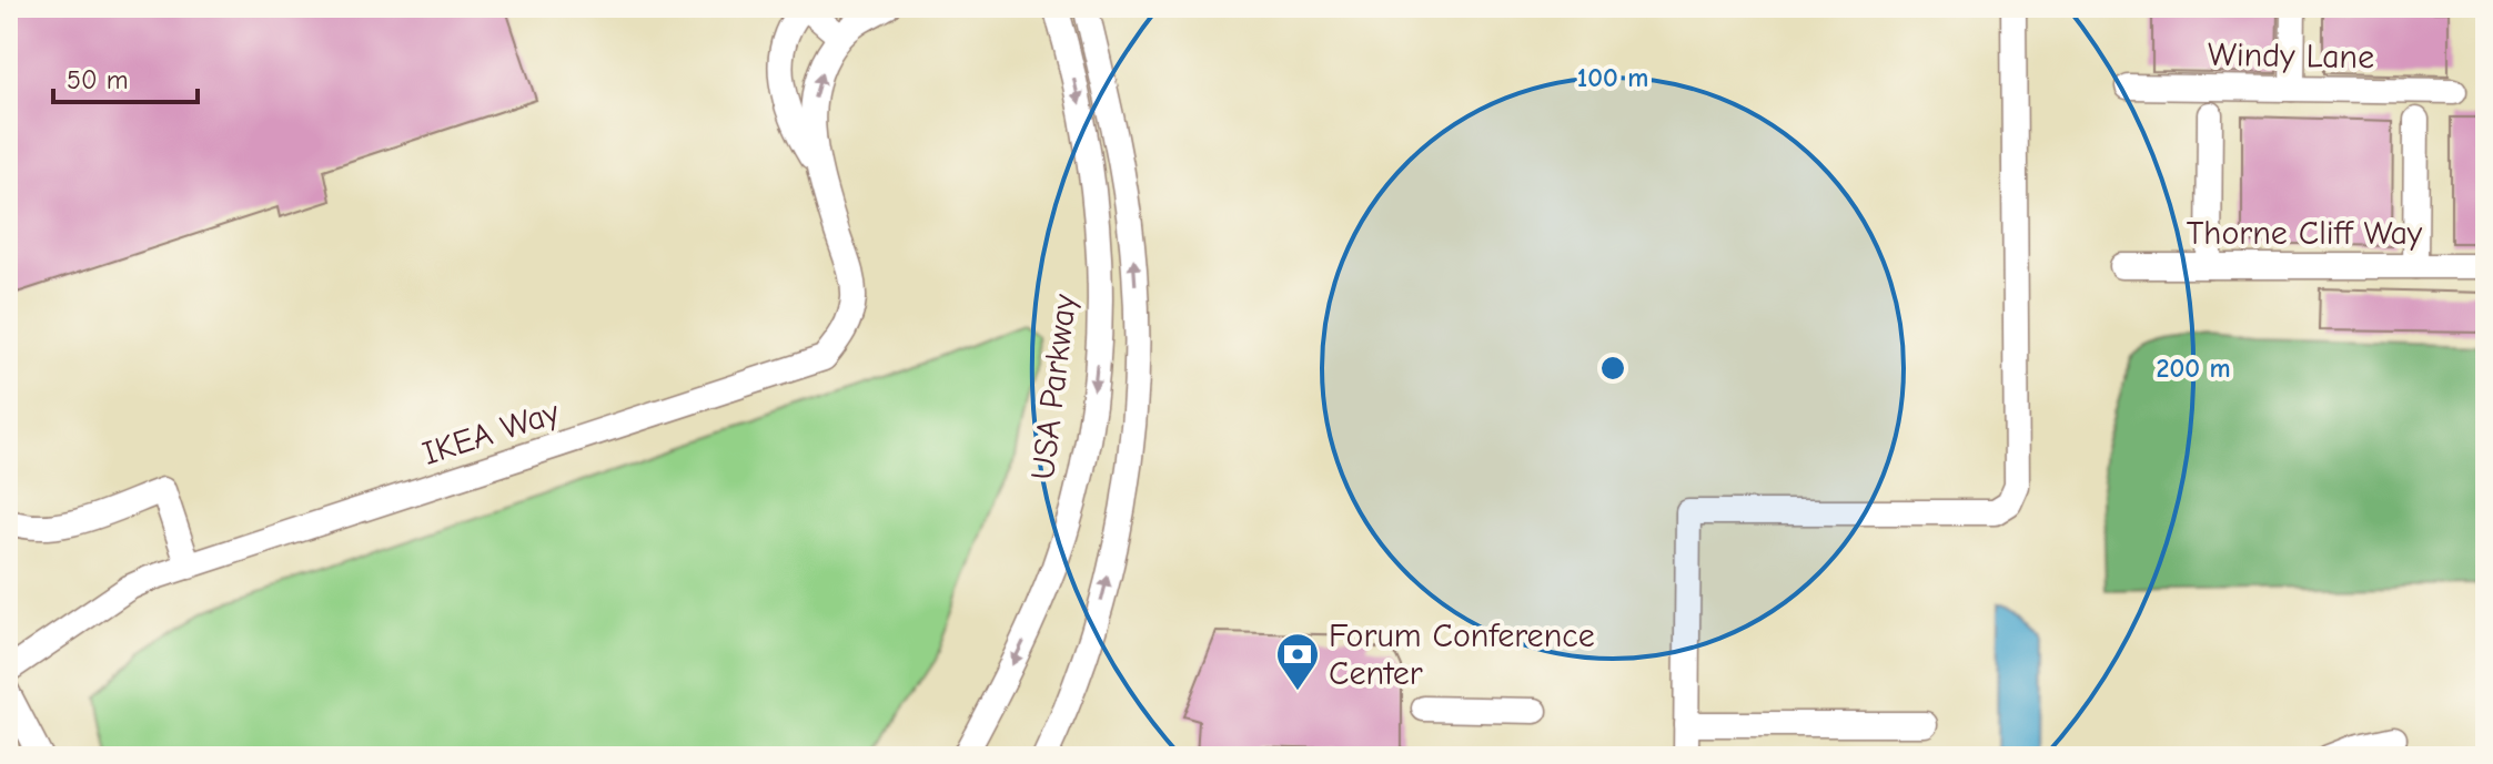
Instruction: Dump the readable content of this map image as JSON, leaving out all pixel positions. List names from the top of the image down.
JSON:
{
  "streets": {
    "street": [
      "Windy Lane",
      "Thorne Cliff Way",
      "USA Parkway",
      "IKEA Way"
    ]
  },
  "places": {
    "bank": ["Forum Conference Center"]
  },
  "scale_bar": "50 m",
  "rings": ["100 m", "200 m"]
}
